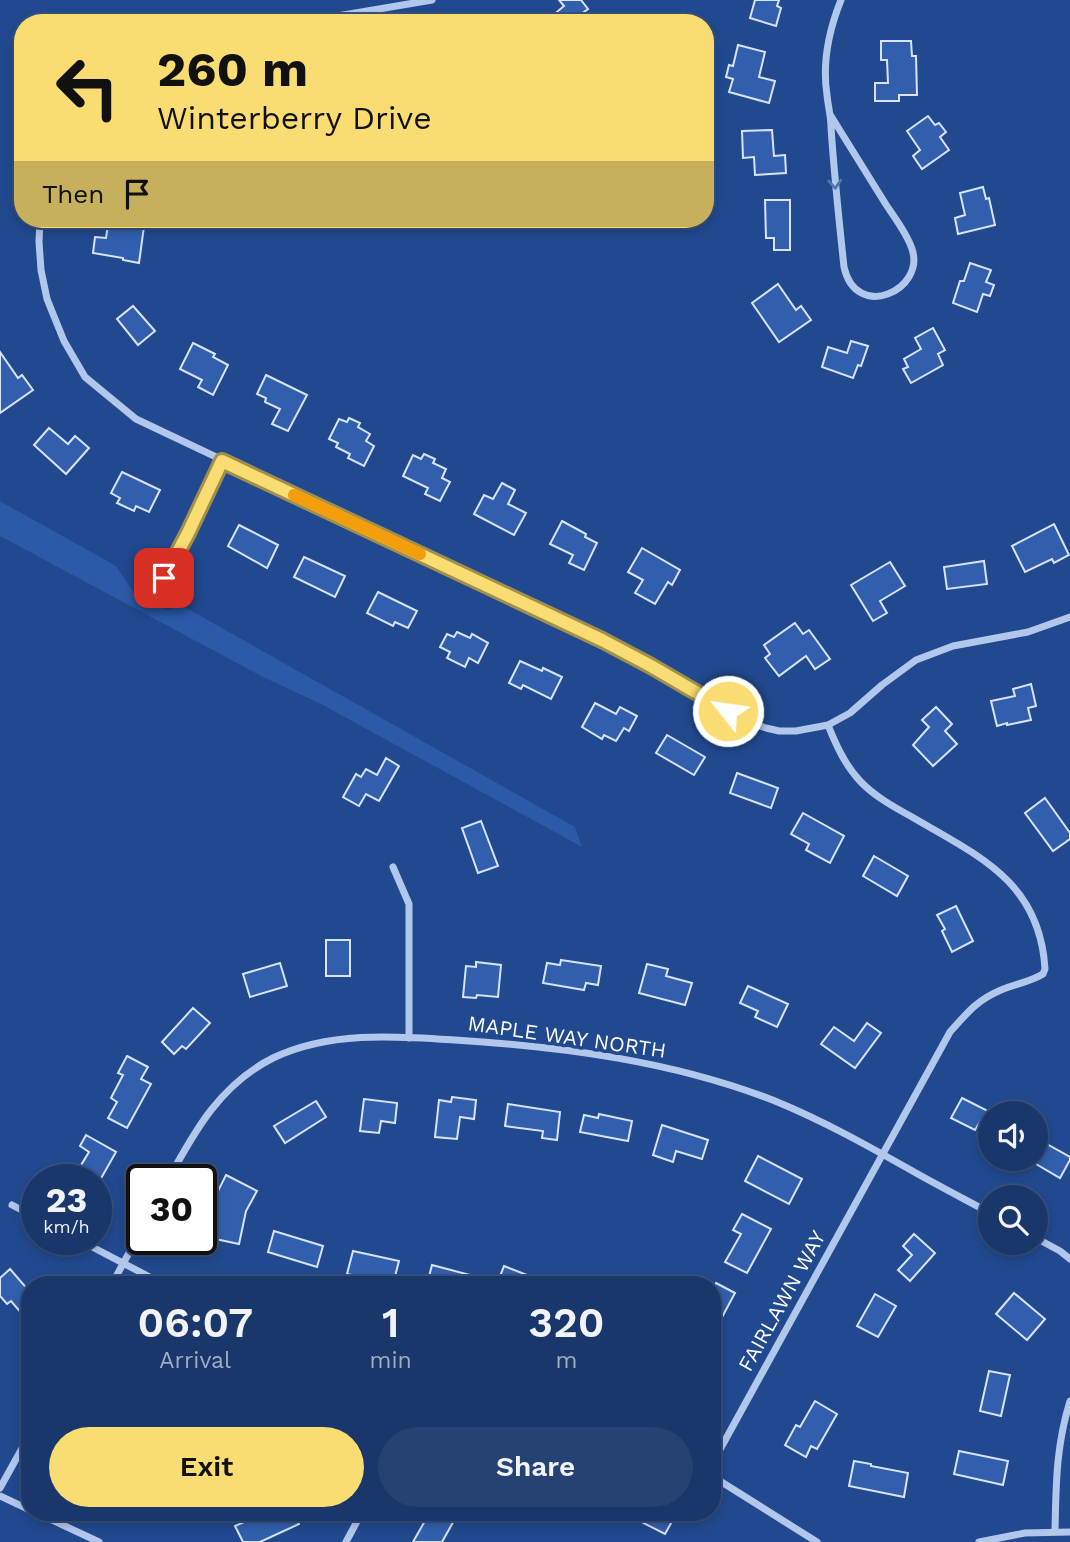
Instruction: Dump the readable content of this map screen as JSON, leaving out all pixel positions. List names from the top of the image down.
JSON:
{
  "streets": {
    "street": ["MAPLE WAY NORTH", "FAIRLAWN WAY"]
  },
  "crossings": [
    ["MAPLE WAY NORTH", "FAIRLAWN WAY"]
  ],
  "page": {
    "turn": ["260 m", "Winterberry Drive"],
    "then": "Then",
    "speed": "23 km/h",
    "limit": "30",
    "eta": [
      "06:07",
      "Arrival",
      "1",
      "min",
      "320",
      "m"
    ],
    "buttons": ["Exit", "Share"]
  }
}
